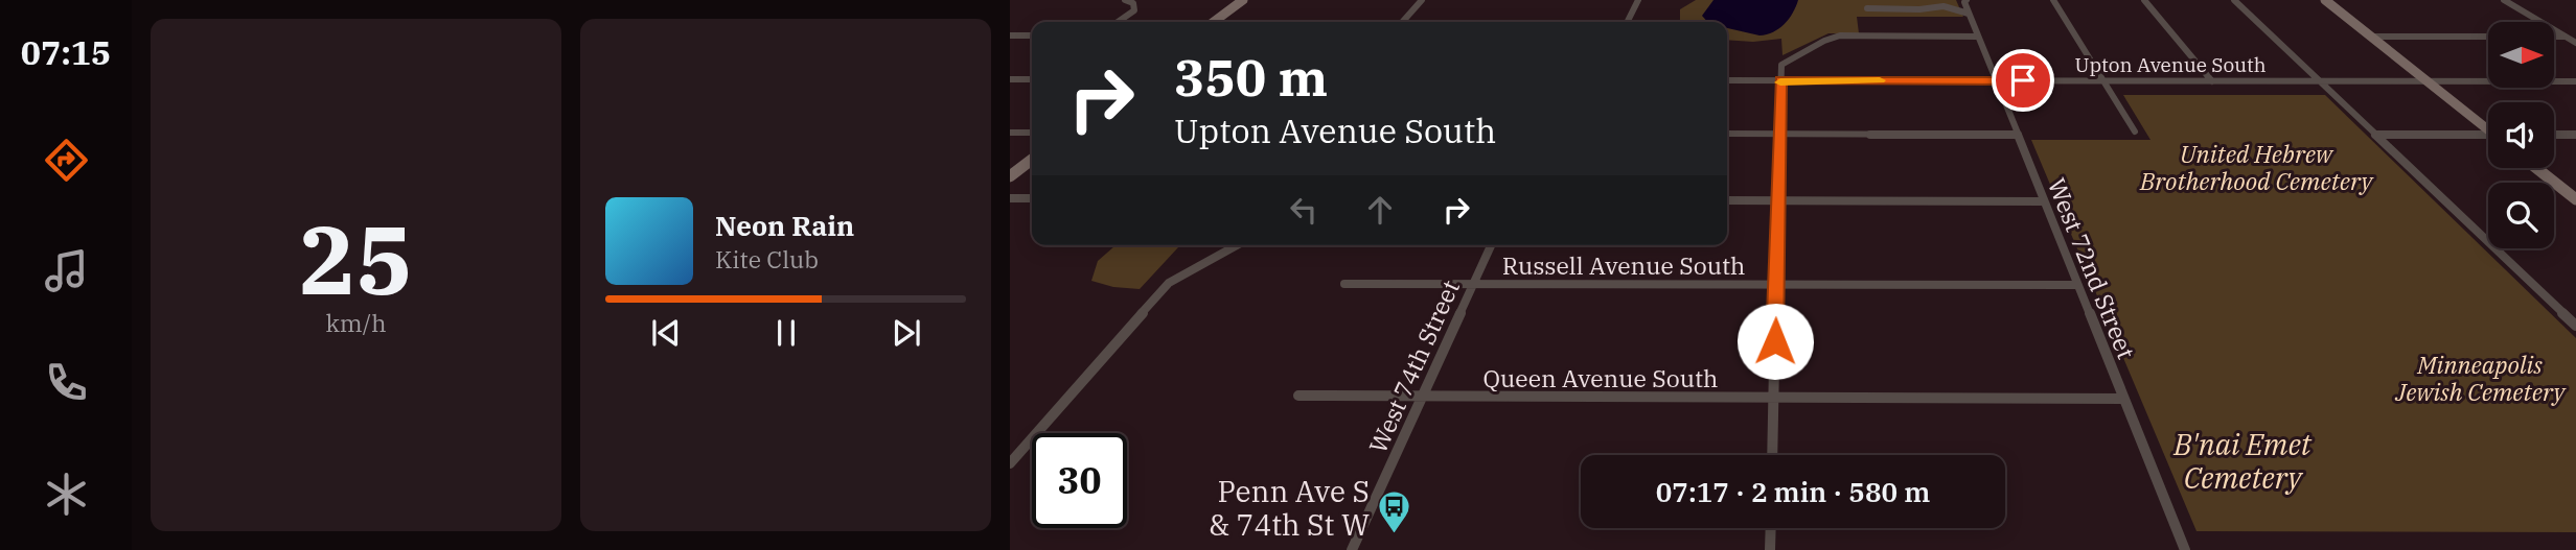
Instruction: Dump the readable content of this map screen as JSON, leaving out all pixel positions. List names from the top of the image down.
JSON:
{
  "streets": {
    "street": [
      "Upton Avenue South",
      "Russell Avenue South",
      "West 72nd Street",
      "West 74th Street",
      "Queen Avenue South"
    ]
  },
  "crossings": [
    ["Upton Avenue South", "West 72nd Street"],
    ["Russell Avenue South", "West 72nd Street"],
    ["Russell Avenue South", "West 74th Street"],
    ["West 72nd Street", "Queen Avenue South"],
    ["West 74th Street", "Queen Avenue South"]
  ],
  "parks": ["United Hebrew Brotherhood Cemetery", "Minneapolis Jewish Cemetery", "B'nai Emet Cemetery"],
  "places": {
    "bus stop": ["Penn Ave S & 74th St W"]
  },
  "north": "right",
  "page": {
    "tabs": "07:15",
    "tile": ["25", "km/h"],
    "turn": ["350 m", "Upton Avenue South"],
    "song": ["Neon Rain", "Kite Club"],
    "limit": "30",
    "trip": "07:17 · 2 min · 580 m"
  }
}
